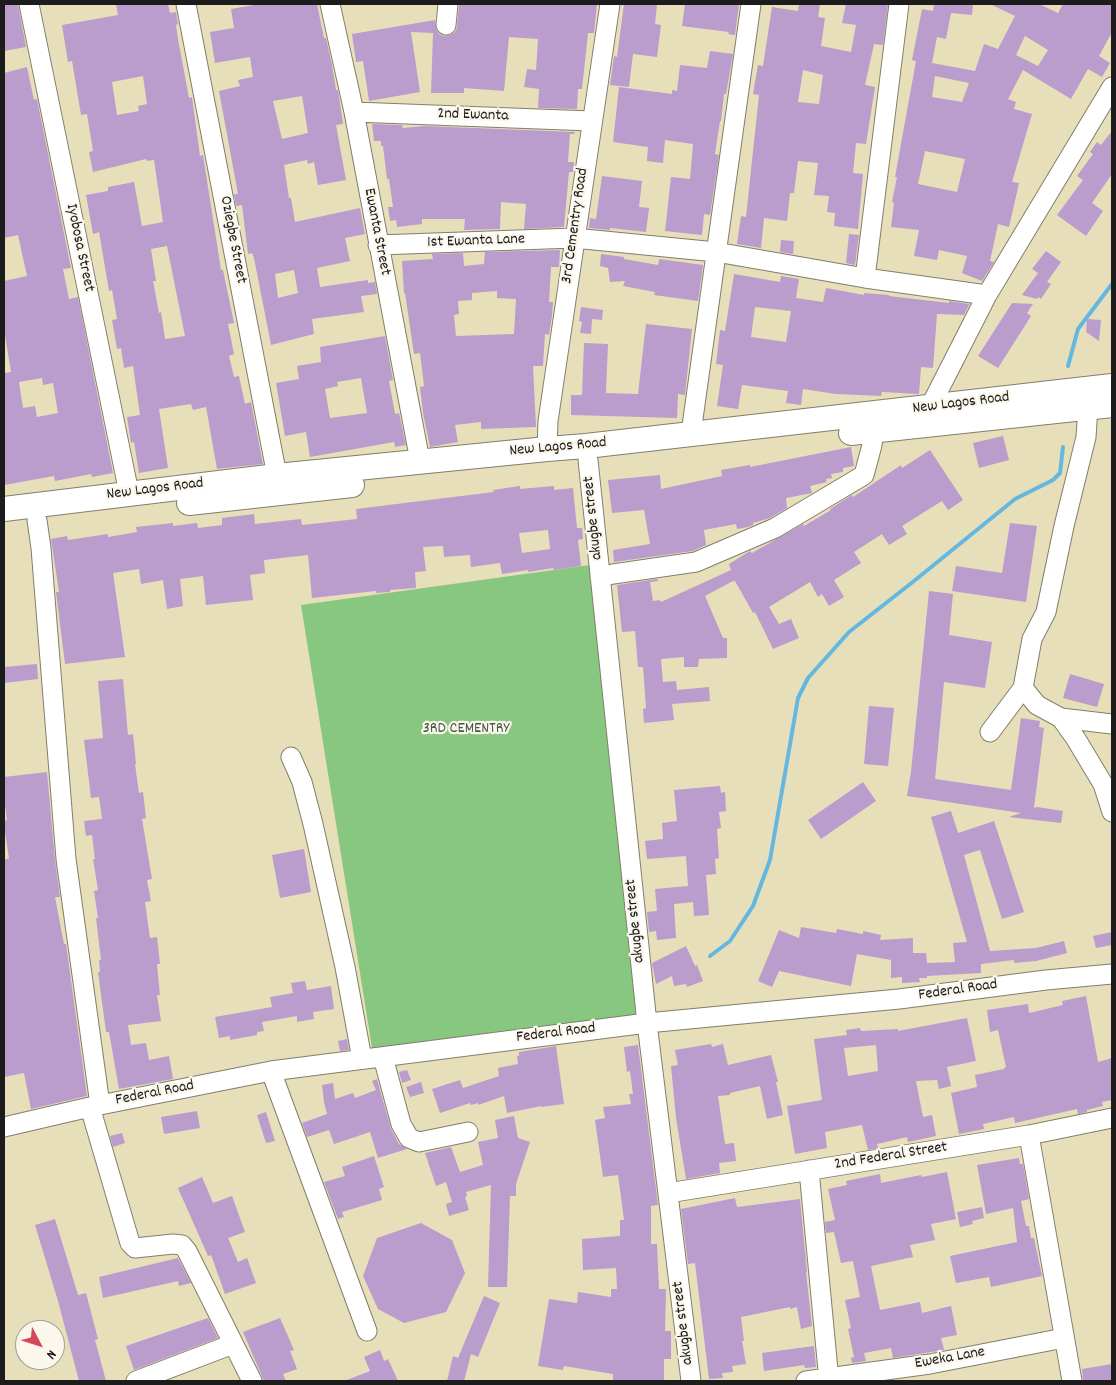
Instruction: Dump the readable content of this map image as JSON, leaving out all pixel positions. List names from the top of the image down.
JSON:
{
  "streets": {
    "main road": ["New Lagos Road"],
    "street": [
      "2nd Ewanta",
      "3rd Cementry Road",
      "Ewanta Street",
      "Oziegbe Street",
      "1st Ewanta Lane",
      "Iyobosa Street",
      "akugbe street",
      "Federal Road",
      "2nd Federal Street",
      "Eweka Lane"
    ]
  },
  "crossings": [
    ["2nd Ewanta", "3rd Cementry Road"],
    ["2nd Ewanta", "Ewanta Street"],
    ["3rd Cementry Road", "1st Ewanta Lane"],
    ["3rd Cementry Road", "New Lagos Road"],
    ["Ewanta Street", "1st Ewanta Lane"],
    ["Ewanta Street", "New Lagos Road"],
    ["Oziegbe Street", "New Lagos Road"],
    ["Iyobosa Street", "New Lagos Road"],
    ["New Lagos Road", "akugbe street"],
    ["akugbe street", "Federal Road"],
    ["akugbe street", "2nd Federal Street"]
  ],
  "parks": ["3RD CEMENTRY"],
  "north": "bottom right"
}
